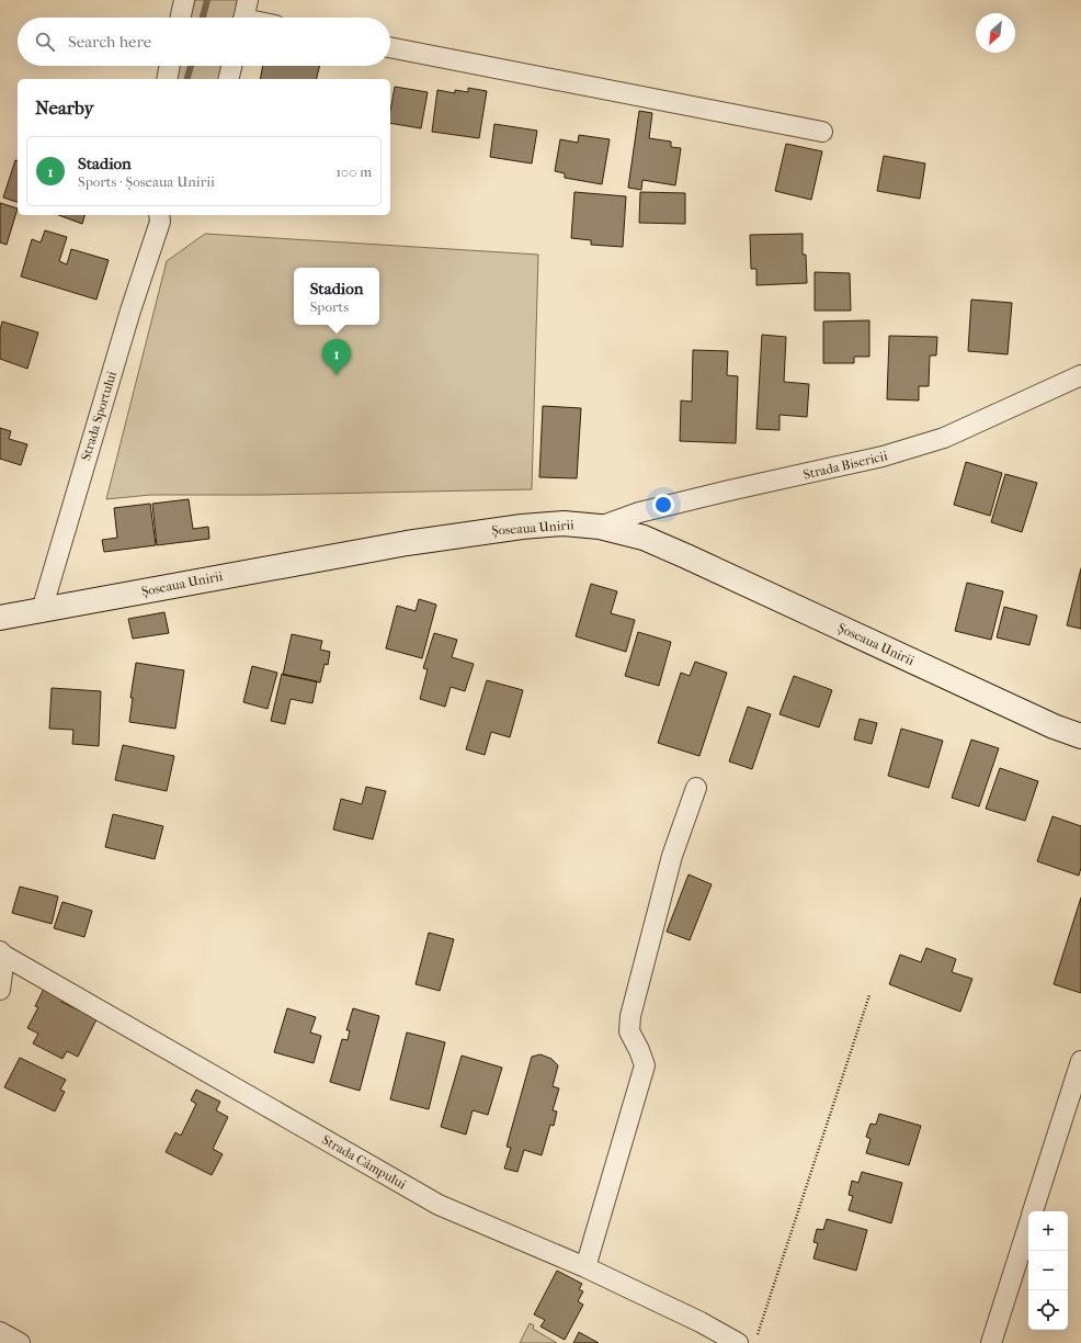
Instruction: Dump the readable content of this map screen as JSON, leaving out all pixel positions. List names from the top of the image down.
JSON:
{
  "streets": {
    "main road": ["Șoseaua Unirii"],
    "street": ["Strada Sportului", "Strada Bisericii", "Strada Câmpului"]
  },
  "crossings": [
    ["Strada Sportului", "Șoseaua Unirii"],
    ["Strada Bisericii", "Șoseaua Unirii"]
  ],
  "north": "bottom left",
  "page": {
    "search": "Search here",
    "heading": "Nearby",
    "list": [
      {
        "mark": "1",
        "name": "Stadion",
        "note": "Sports · Șoseaua Unirii",
        "value": "100 m"
      }
    ],
    "popup": ["Stadion", "Sports"],
    "pins": "1",
    "map_buttons": ["+", "−"]
  }
}
